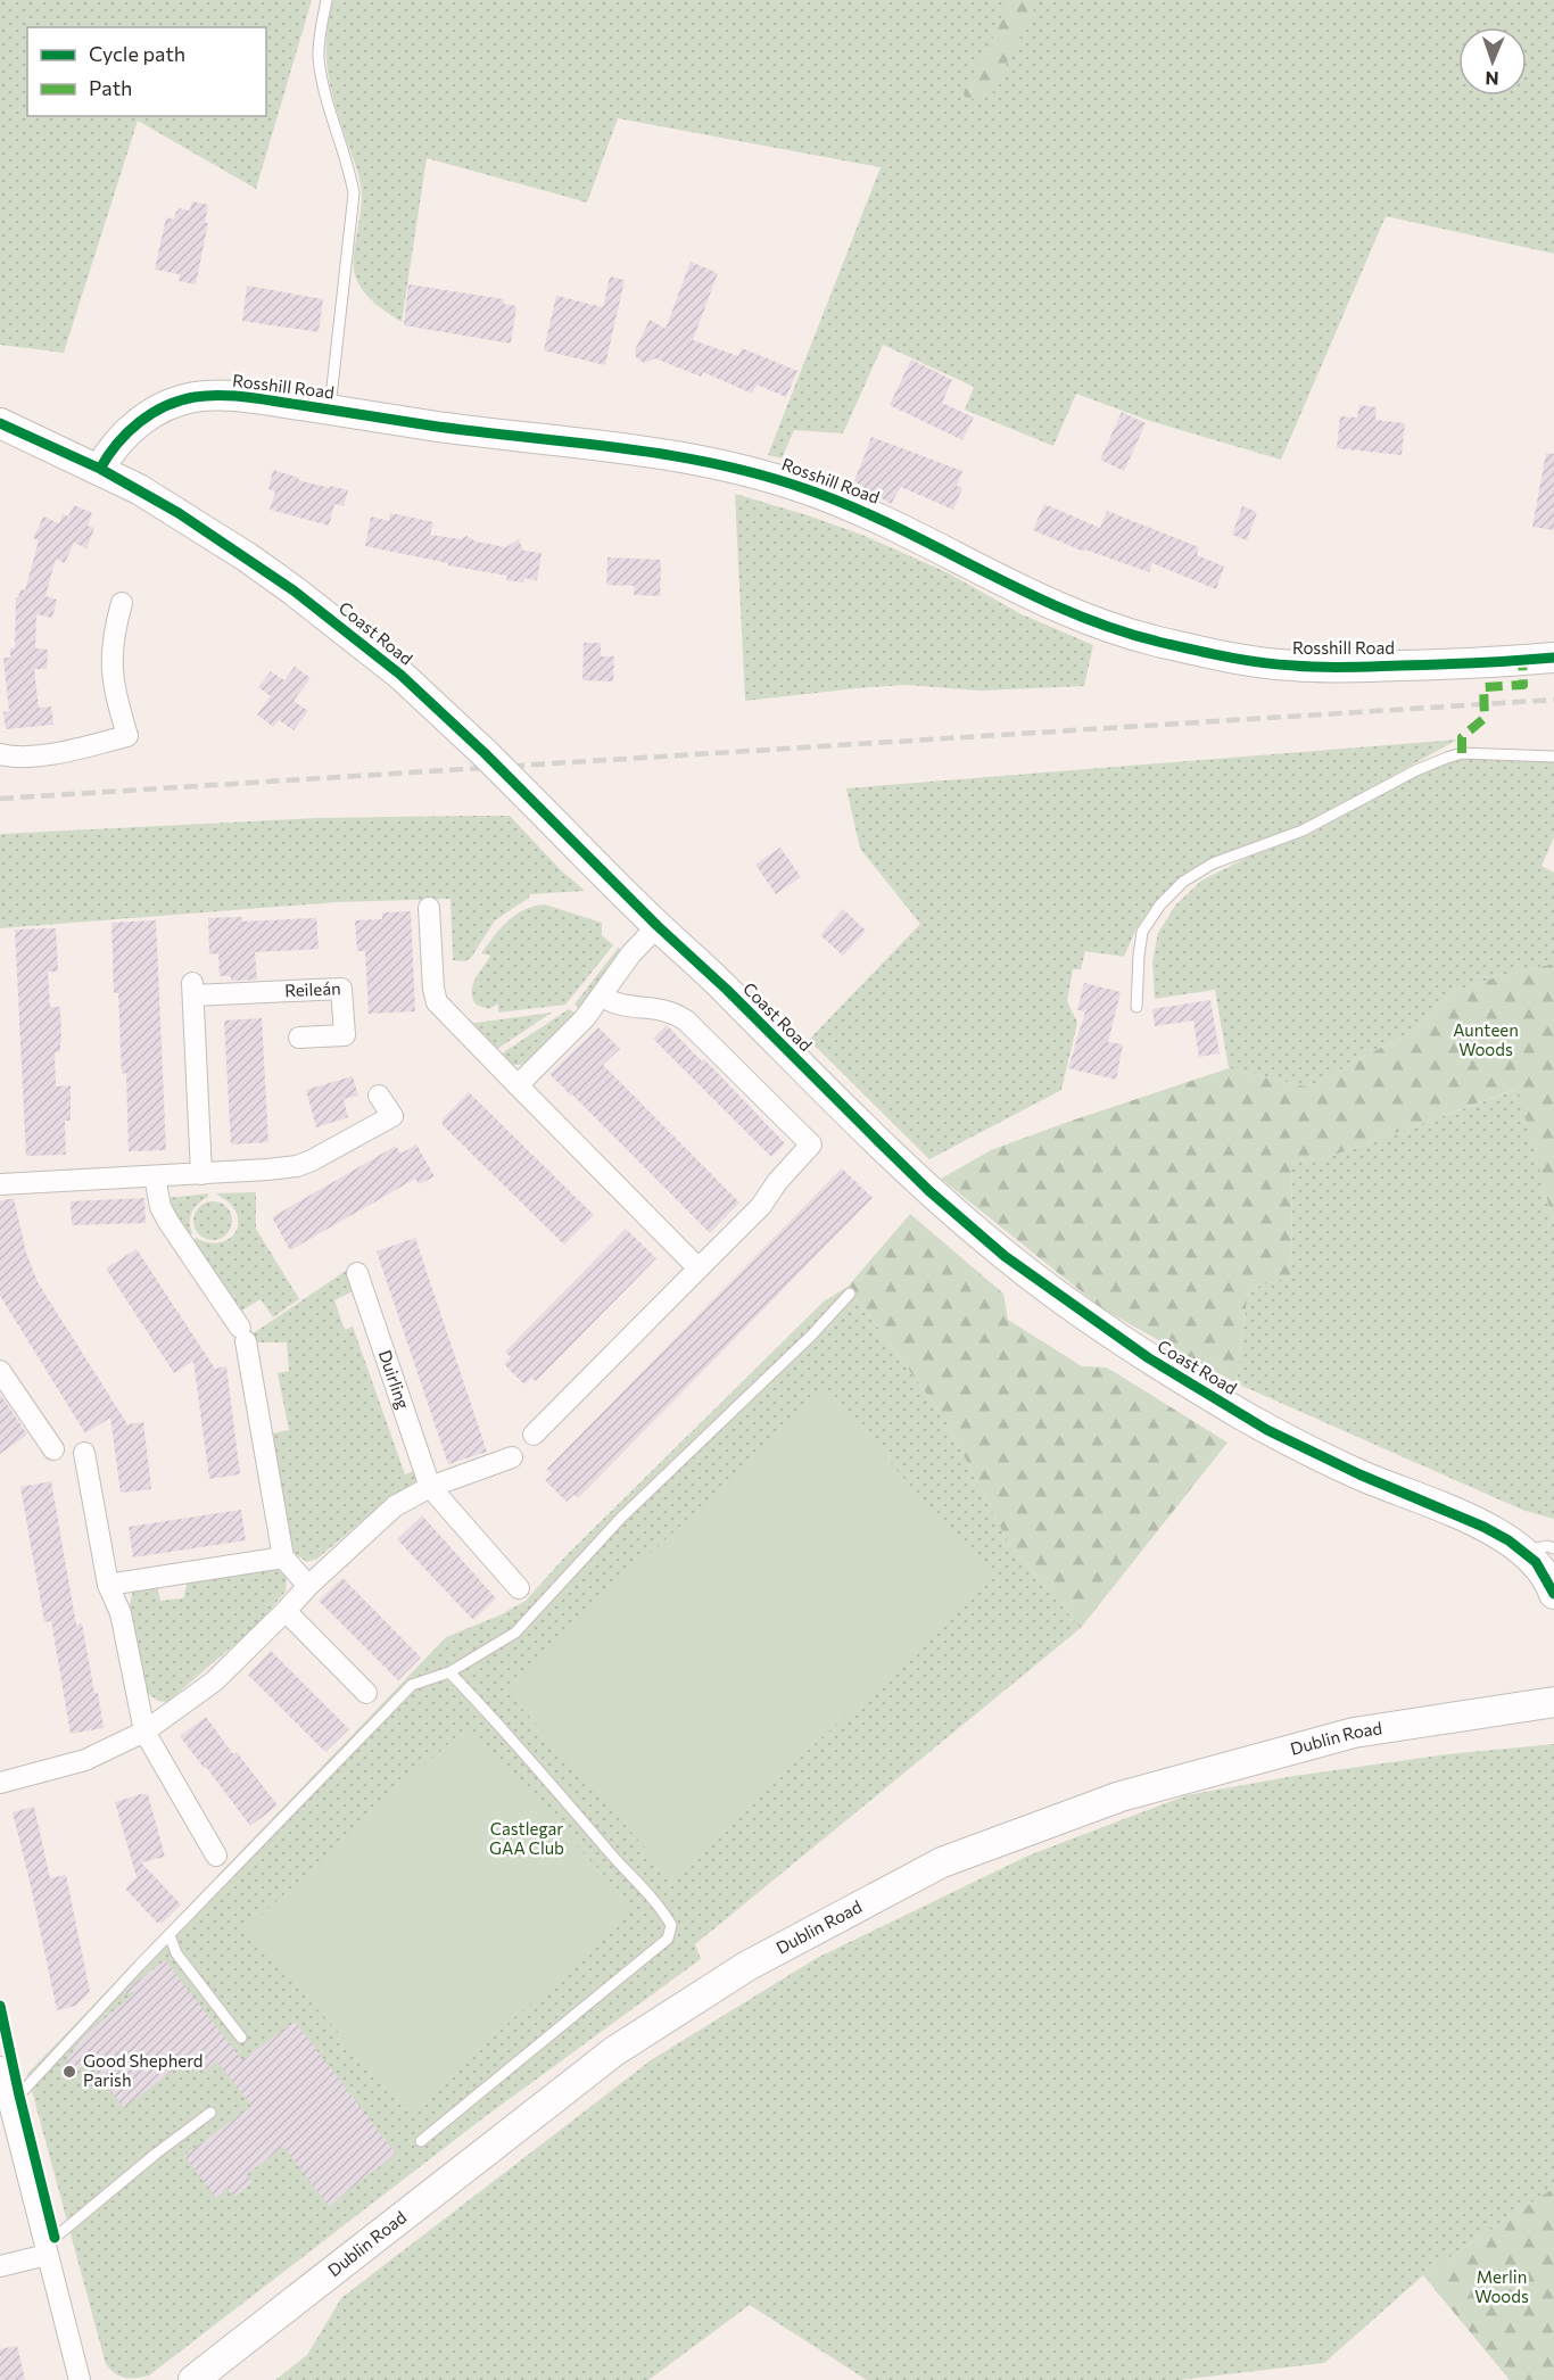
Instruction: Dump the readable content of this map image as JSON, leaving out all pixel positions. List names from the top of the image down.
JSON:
{
  "streets": {
    "main road": ["Rosshill Road", "Coast Road", "Dublin Road"],
    "street": ["Reileán", "Duirling"]
  },
  "crossings": [
    ["Rosshill Road", "Coast Road"]
  ],
  "parks": ["Aunteen Woods", "Castlegar GAA Club", "Merlin Woods"],
  "places": ["Good Shepherd Parish"],
  "legend": ["Cycle path", "Path"],
  "north": "bottom"
}
